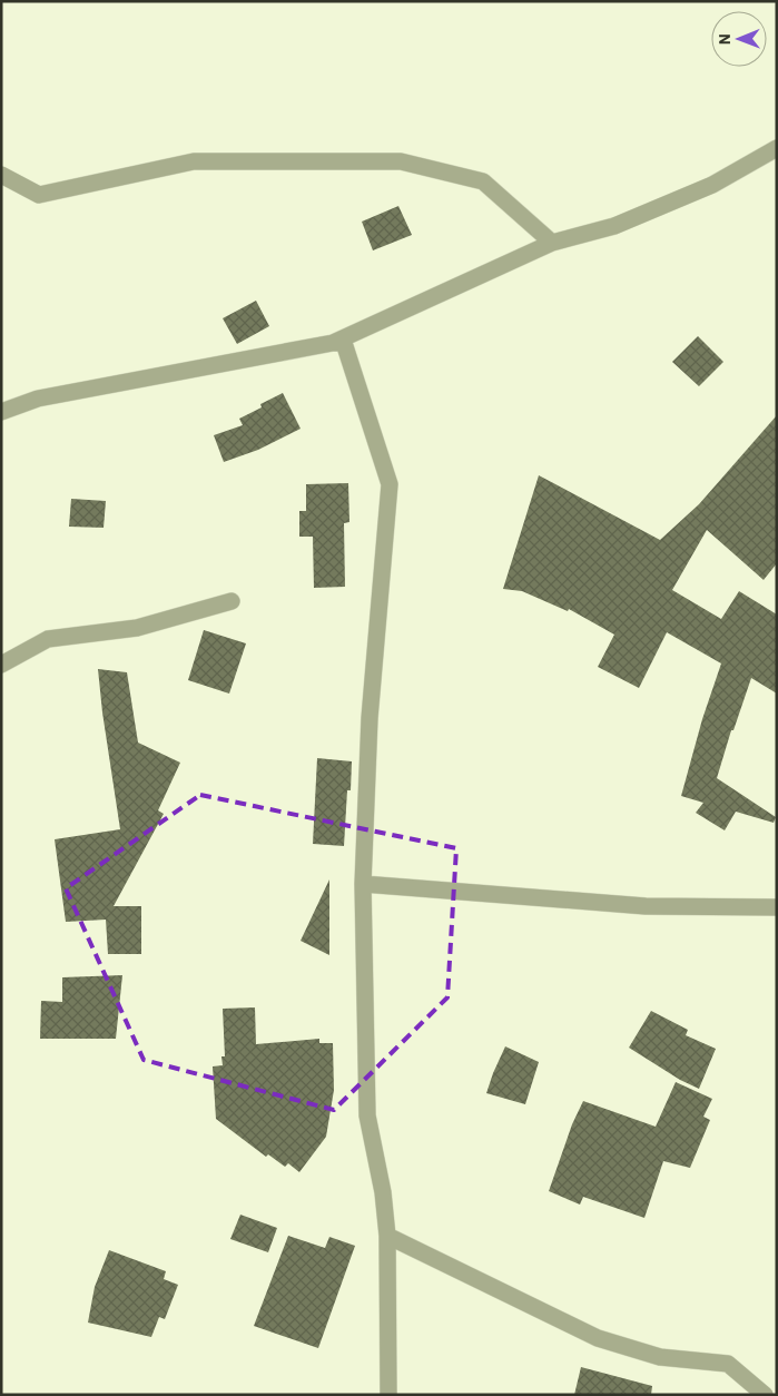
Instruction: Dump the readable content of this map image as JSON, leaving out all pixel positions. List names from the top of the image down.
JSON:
{
  "north": "left"
}
